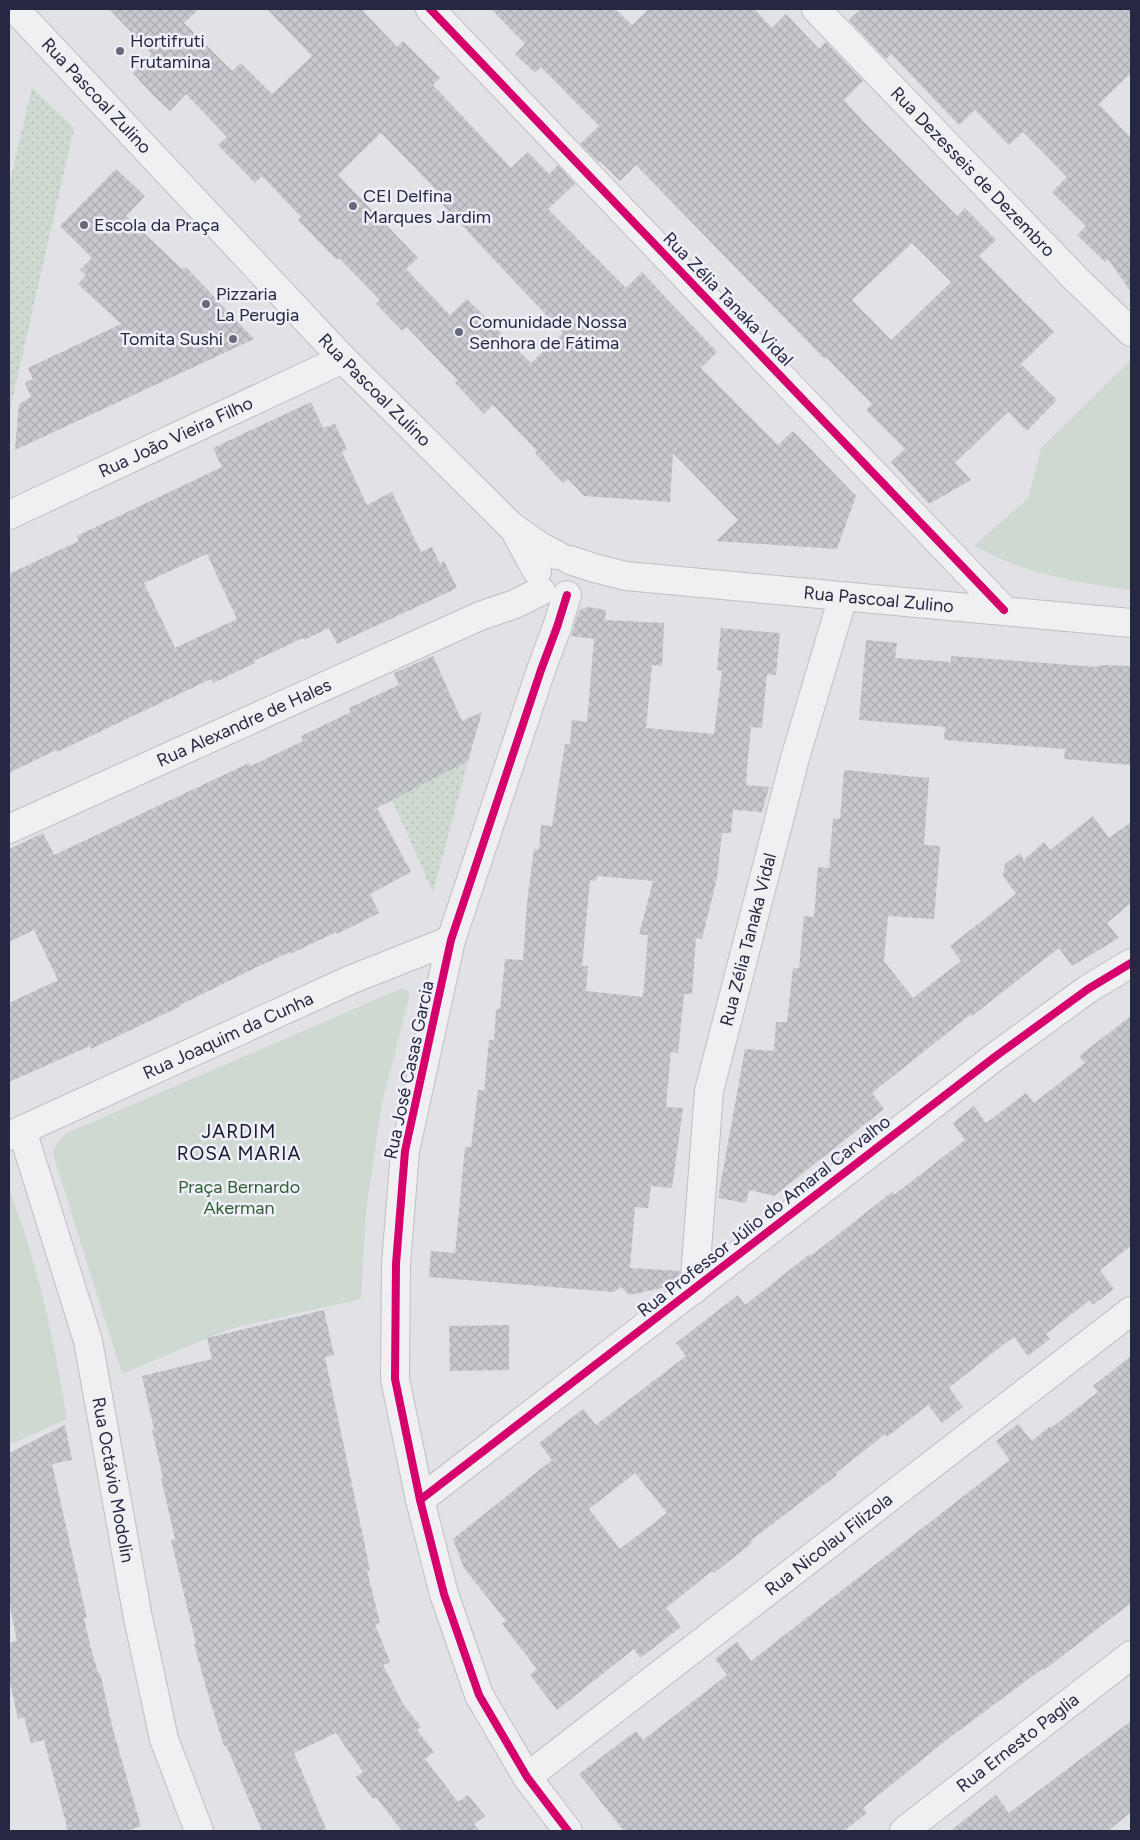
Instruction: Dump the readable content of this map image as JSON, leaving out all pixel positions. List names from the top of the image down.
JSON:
{
  "streets": {
    "street": [
      "Rua Pascoal Zulino",
      "Rua Dezesseis de Dezembro",
      "Rua Zélia Tanaka Vidal",
      "Rua João Vieira Filho",
      "Rua Alexandre de Hales",
      "Rua Joaquim da Cunha",
      "Rua José Casas Garcia",
      "Rua Professor Júlio do Amaral Carvalho",
      "Rua Octávio Modolin",
      "Rua Nicolau Filizola",
      "Rua Ernesto Paglia"
    ]
  },
  "crossings": [
    ["Rua Pascoal Zulino", "Rua Zélia Tanaka Vidal"],
    ["Rua Pascoal Zulino", "Rua João Vieira Filho"],
    ["Rua Pascoal Zulino", "Rua Alexandre de Hales"],
    ["Rua Pascoal Zulino", "Rua José Casas Garcia"],
    ["Rua Zélia Tanaka Vidal", "Rua Professor Júlio do Amaral Carvalho"],
    ["Rua Alexandre de Hales", "Rua José Casas Garcia"],
    ["Rua Joaquim da Cunha", "Rua José Casas Garcia"],
    ["Rua Joaquim da Cunha", "Rua Octávio Modolin"],
    ["Rua José Casas Garcia", "Rua Professor Júlio do Amaral Carvalho"],
    ["Rua José Casas Garcia", "Rua Nicolau Filizola"]
  ],
  "districts": ["JARDIM ROSA MARIA"],
  "parks": ["Praça Bernardo Akerman"],
  "places": [
    "Hortifruti Frutamina",
    "CEI Delfina Marques Jardim",
    "Escola da Praça",
    "Pizzaria La Perugia",
    "Comunidade Nossa Senhora de Fátima",
    "Tomita Sushi"
  ]
}
